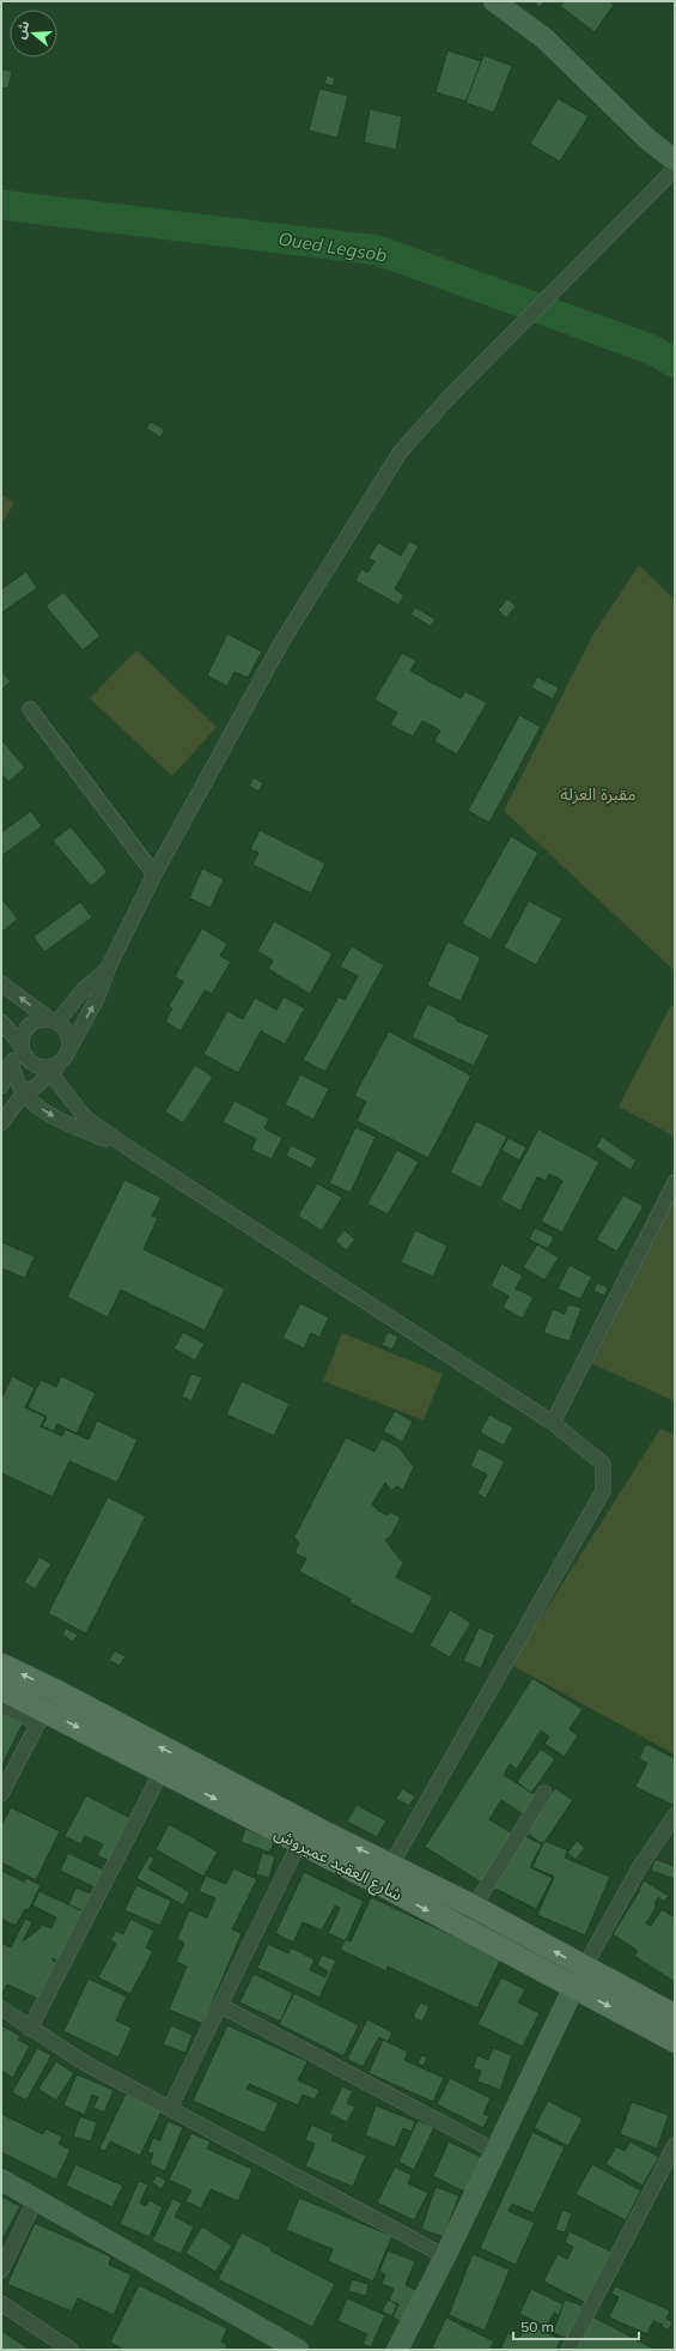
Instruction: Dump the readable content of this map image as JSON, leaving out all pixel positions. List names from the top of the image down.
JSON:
{
  "streets": {
    "main road": ["شارع العقيد عميروش"]
  },
  "water": ["Oued Legsob"],
  "parks": ["مقبرة العزلة"],
  "scale_bar": "50 m",
  "north": "left"
}
